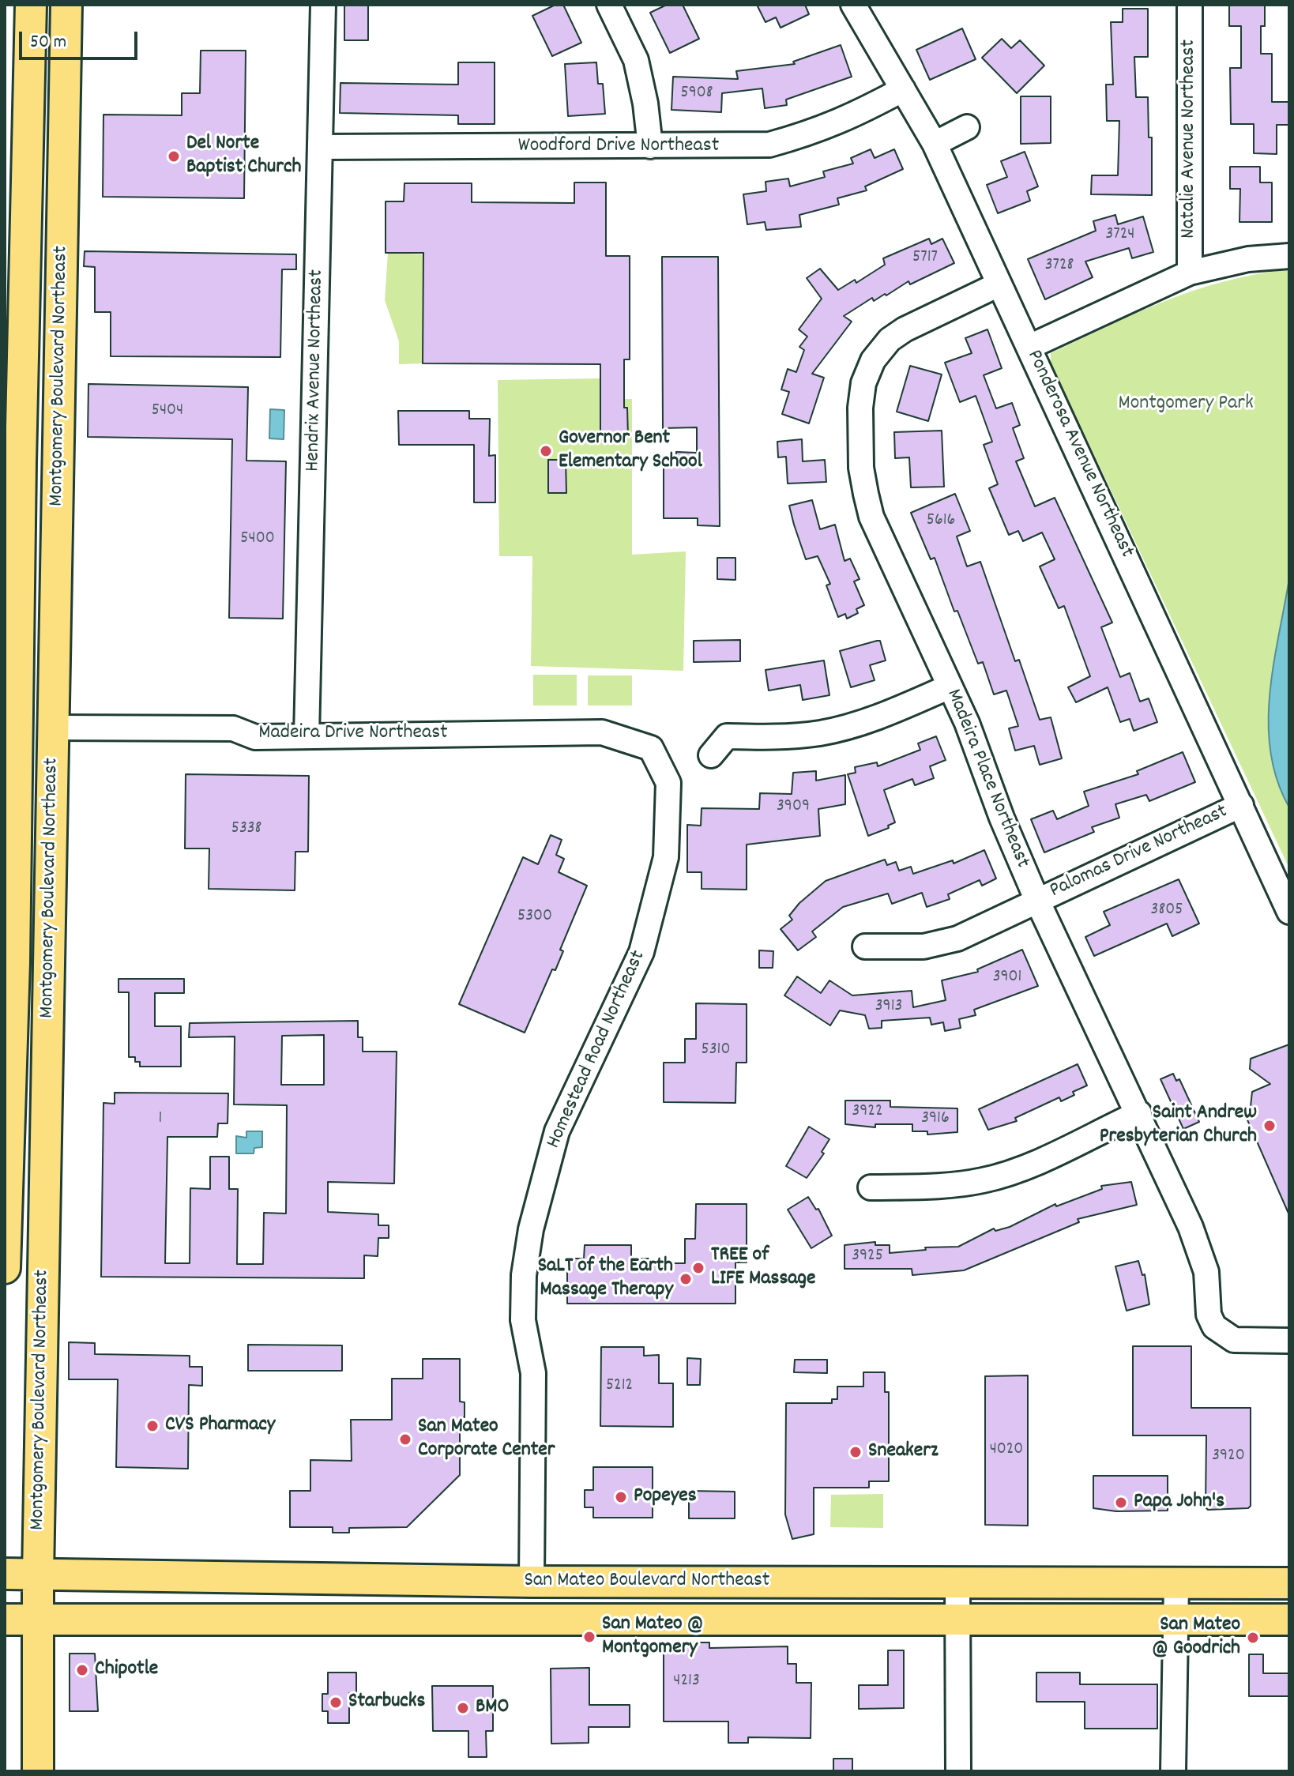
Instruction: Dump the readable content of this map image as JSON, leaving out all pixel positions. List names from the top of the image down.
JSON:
{
  "streets": {
    "main road": ["Montgomery Boulevard Northeast", "San Mateo Boulevard Northeast"],
    "street": [
      "Natalie Avenue Northeast",
      "Woodford Drive Northeast",
      "Hendrix Avenue Northeast",
      "Ponderosa Avenue Northeast",
      "Madeira Drive Northeast",
      "Madeira Place Northeast",
      "Palomas Drive Northeast",
      "Homestead Road Northeast"
    ]
  },
  "crossings": [
    ["Woodford Drive Northeast", "Hendrix Avenue Northeast"],
    ["Woodford Drive Northeast", "Ponderosa Avenue Northeast"],
    ["Hendrix Avenue Northeast", "Madeira Drive Northeast"],
    ["Montgomery Boulevard Northeast", "Madeira Drive Northeast"],
    ["Montgomery Boulevard Northeast", "San Mateo Boulevard Northeast"],
    ["Ponderosa Avenue Northeast", "Madeira Place Northeast"],
    ["Ponderosa Avenue Northeast", "Palomas Drive Northeast"],
    ["Madeira Drive Northeast", "Homestead Road Northeast"],
    ["Madeira Place Northeast", "Palomas Drive Northeast"],
    ["Homestead Road Northeast", "San Mateo Boulevard Northeast"]
  ],
  "parks": ["Montgomery Park"],
  "places": [
    "Del Norte Baptist Church",
    "Governor Bent Elementary School",
    "Saint Andrew Presbyterian Church",
    "TREE of LIFE Massage",
    "SaLT of the Earth Massage Therapy",
    "CVS Pharmacy",
    "San Mateo Corporate Center",
    "Sneakerz",
    "Popeyes",
    "Papa John's",
    "San Mateo @ Montgomery",
    "San Mateo @ Goodrich",
    "Chipotle",
    "Starbucks",
    "BMO"
  ],
  "house_numbers": [
    "5908",
    "3724",
    "5717",
    "3728",
    "5404",
    "5616",
    "5400",
    "3909",
    "5338",
    "3805",
    "5300",
    "3901",
    "3913",
    "5310",
    "3922",
    "1",
    "3916",
    "3925",
    "5212",
    "4020",
    "3920",
    "4213"
  ],
  "scale_bar": "50 m"
}
